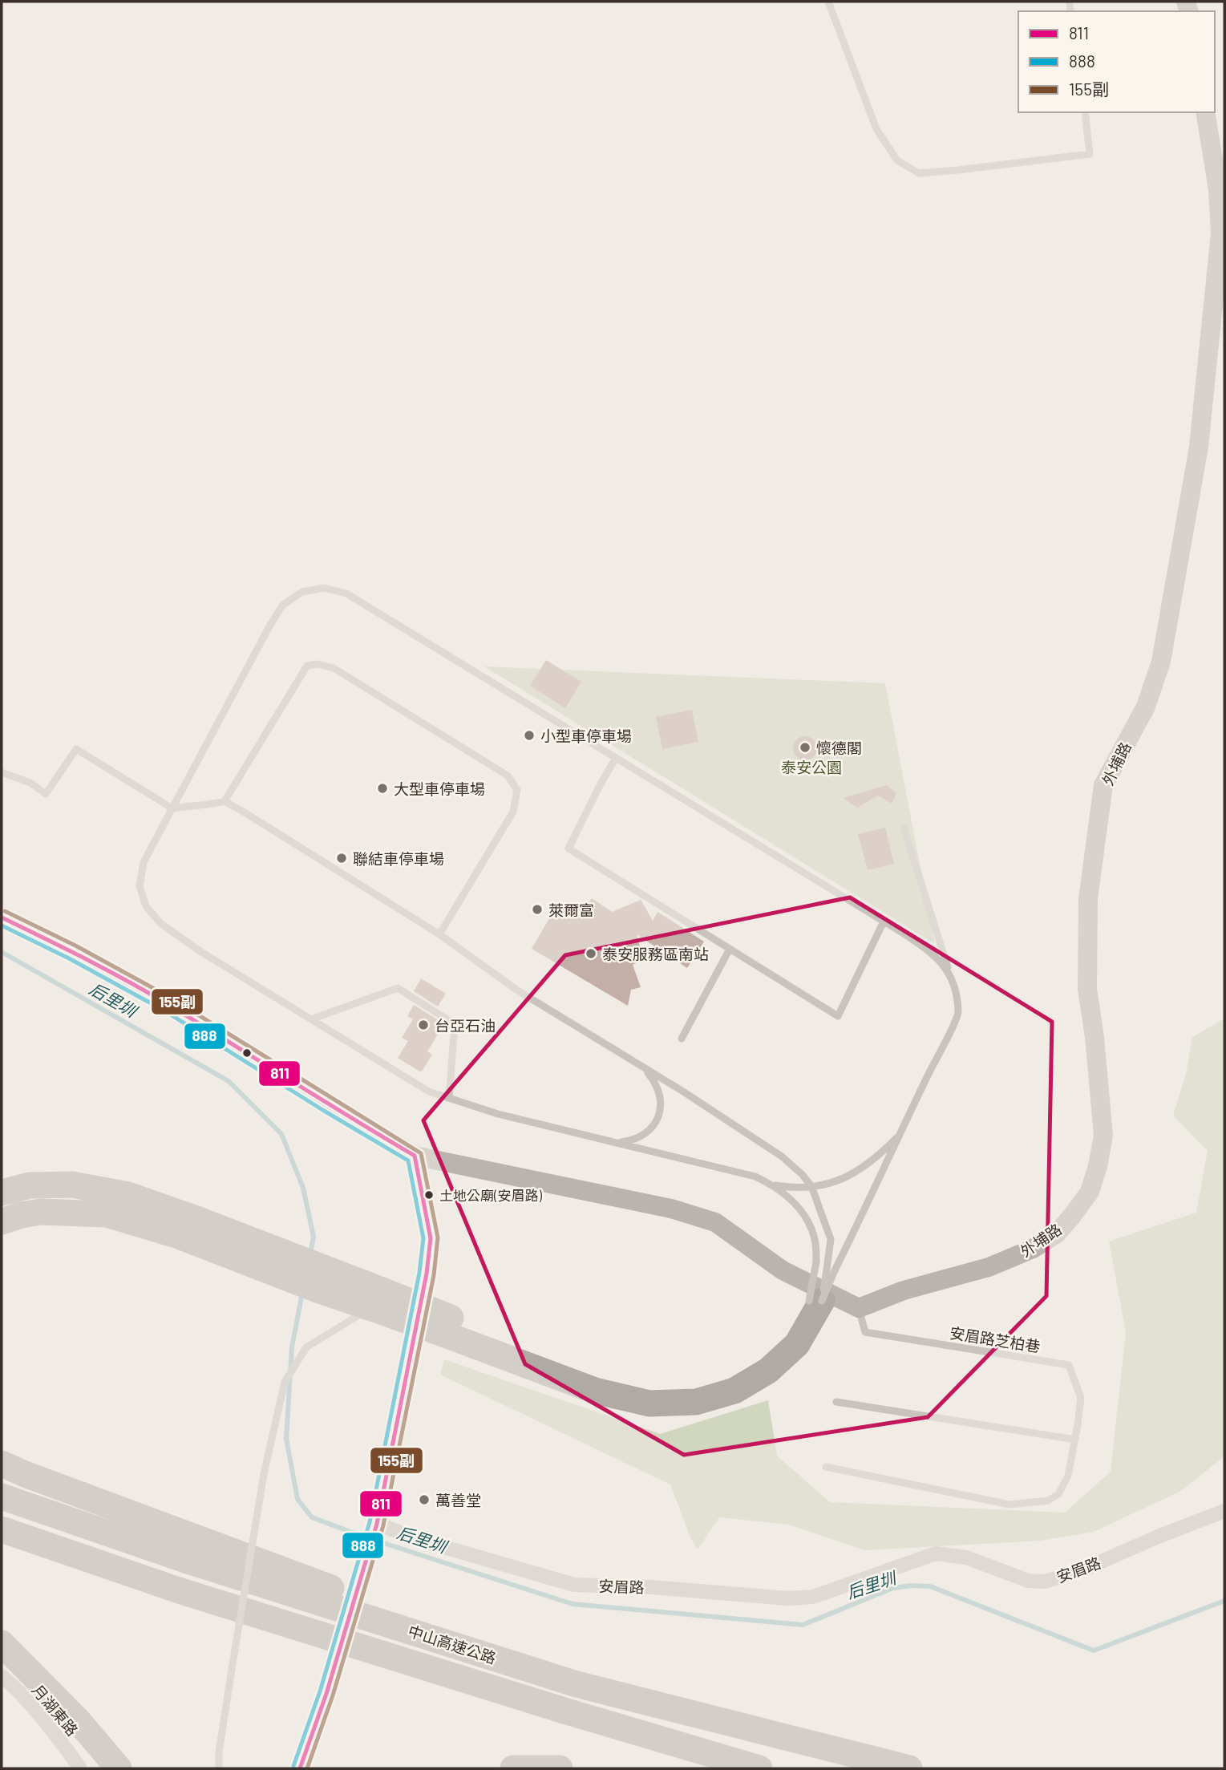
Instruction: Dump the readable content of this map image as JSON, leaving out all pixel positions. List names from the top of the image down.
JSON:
{
  "streets": {
    "highway": ["中山高速公路"],
    "street": ["外埔路", "安眉路", "月湖東路"],
    "lane": ["安眉路芝柏巷"]
  },
  "crossings": [
    ["外埔路", "安眉路芝柏巷"]
  ],
  "water": ["后里圳"],
  "parks": ["泰安公園"],
  "places": [
    "小型車停車場",
    "懷德閣",
    "大型車停車場",
    "聯結車停車場",
    "萊爾富",
    "泰安服務區南站",
    "台亞石油",
    "土地公廟(安眉路)",
    "萬善堂"
  ],
  "lines": ["transit line 155副", "transit line 811", "transit line 888"],
  "legend": ["811", "888", "155副"]
}
